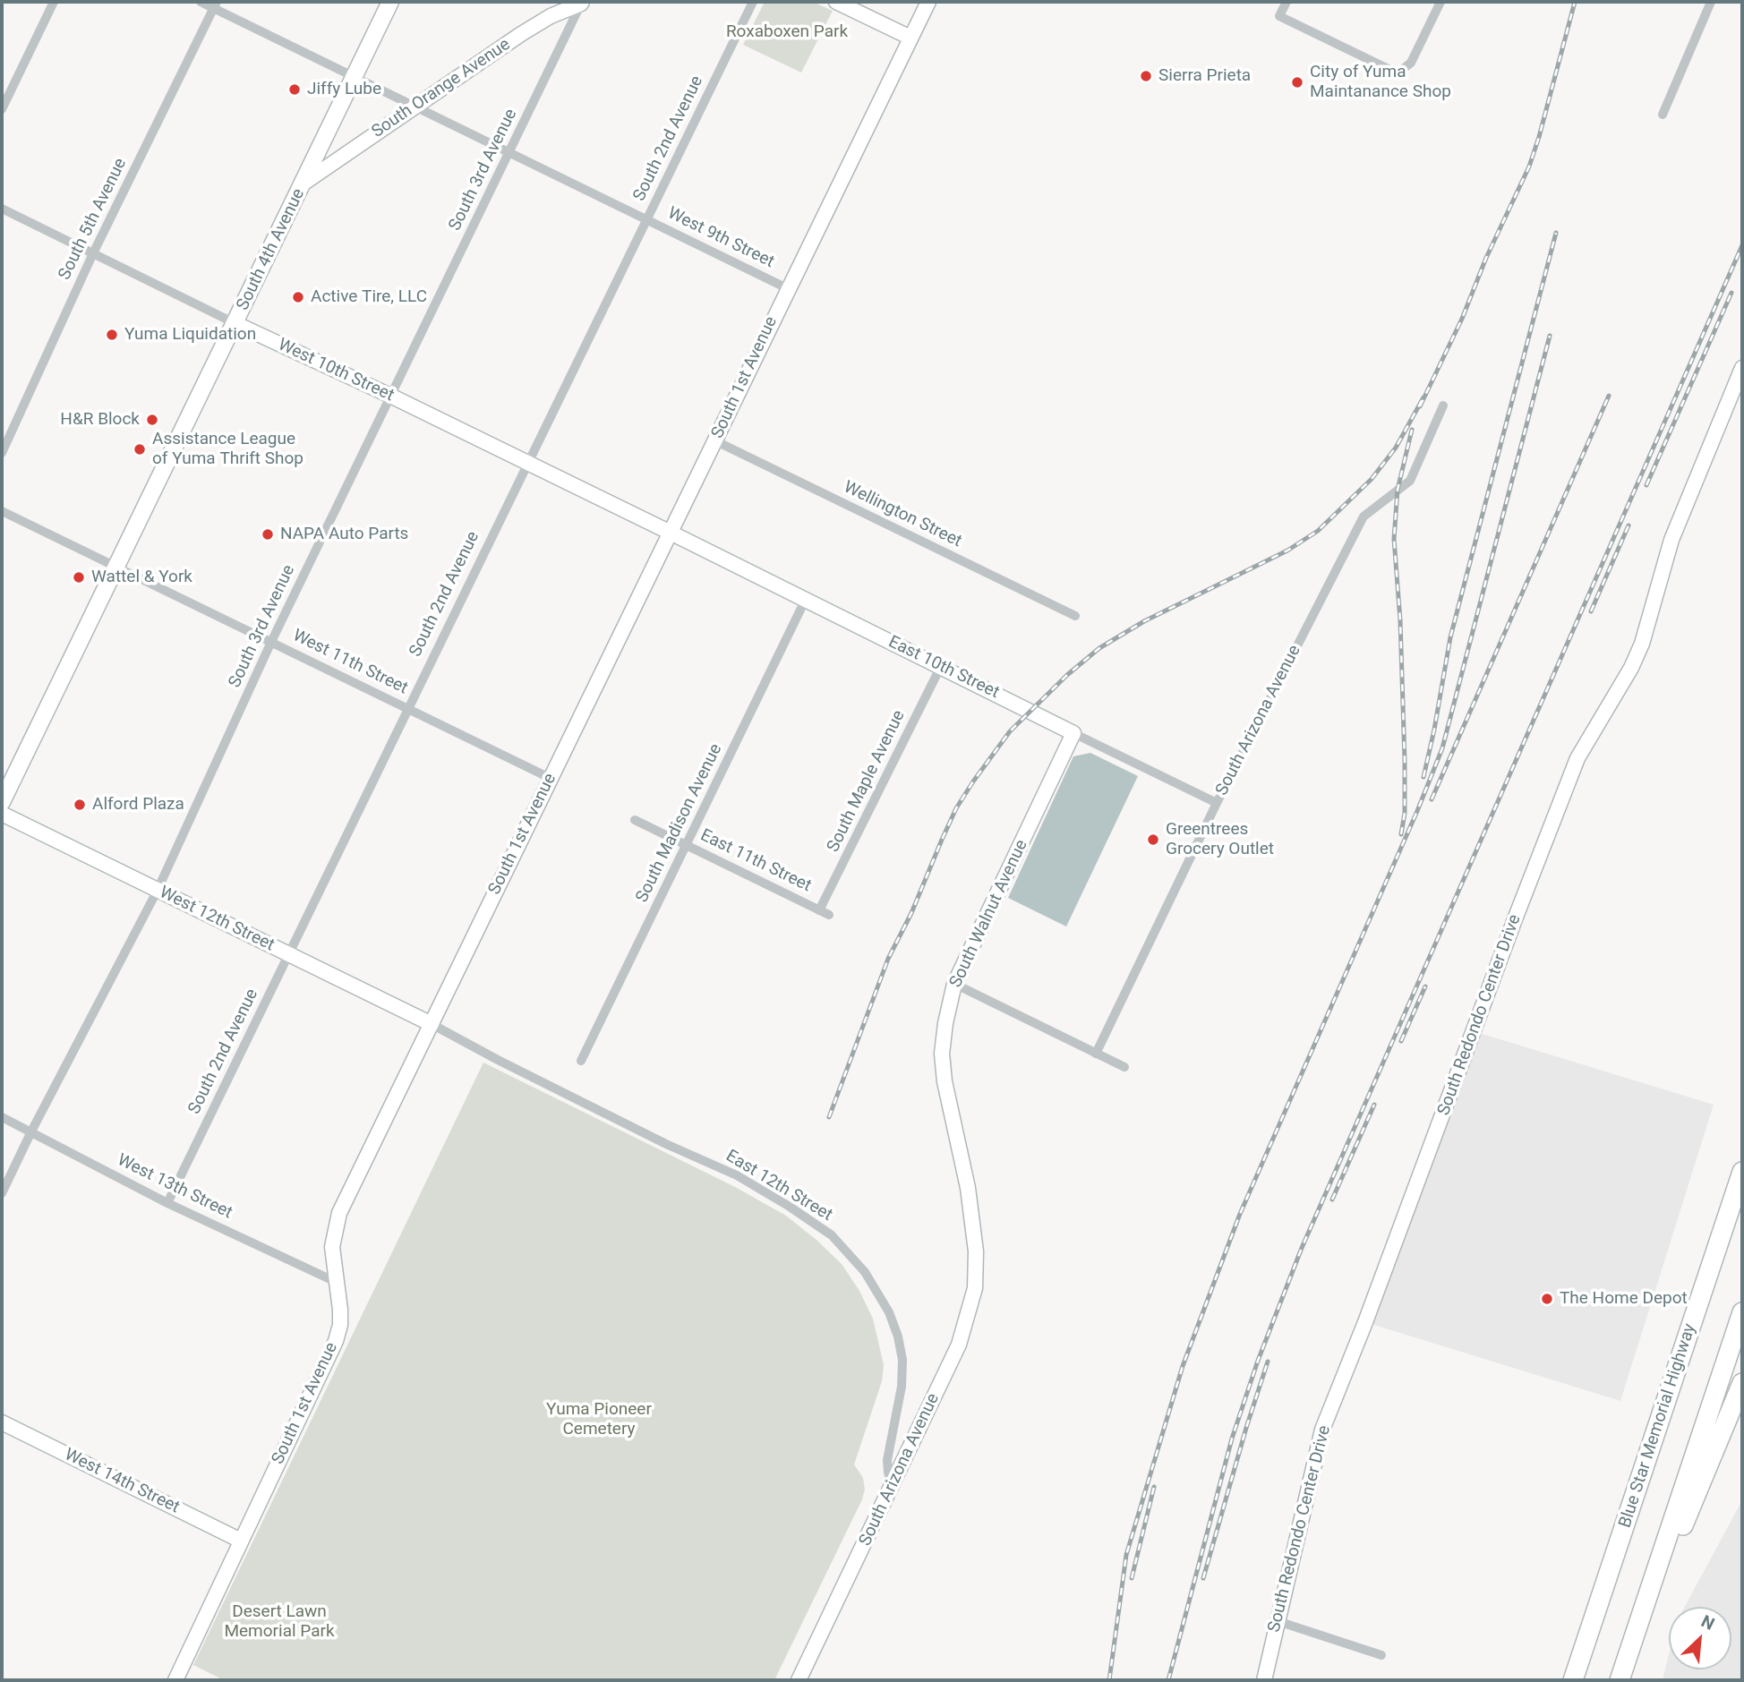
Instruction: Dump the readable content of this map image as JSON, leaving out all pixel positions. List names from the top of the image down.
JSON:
{
  "streets": {
    "highway": ["Blue Star Memorial Highway"],
    "main road": ["South 4th Avenue"],
    "street": [
      "South Orange Avenue",
      "South 2nd Avenue",
      "South 3rd Avenue",
      "South 5th Avenue",
      "West 9th Street",
      "West 10th Street",
      "South 1st Avenue",
      "Wellington Street",
      "West 11th Street",
      "East 10th Street",
      "South Arizona Avenue",
      "South Maple Avenue",
      "South Madison Avenue",
      "East 11th Street",
      "South Walnut Avenue",
      "West 12th Street",
      "South Redondo Center Drive",
      "East 12th Street",
      "West 13th Street",
      "West 14th Street"
    ]
  },
  "crossings": [
    ["South Orange Avenue", "South 3rd Avenue"],
    ["South Orange Avenue", "West 9th Street"],
    ["South Orange Avenue", "South 4th Avenue"],
    ["South 2nd Avenue", "West 9th Street"],
    ["South 2nd Avenue", "West 10th Street"],
    ["South 2nd Avenue", "West 11th Street"],
    ["South 2nd Avenue", "West 12th Street"],
    ["South 2nd Avenue", "West 13th Street"],
    ["South 3rd Avenue", "West 9th Street"],
    ["South 3rd Avenue", "West 10th Street"],
    ["South 3rd Avenue", "West 11th Street"],
    ["South 3rd Avenue", "West 12th Street"],
    ["South 3rd Avenue", "West 13th Street"],
    ["South 5th Avenue", "West 9th Street"],
    ["South 5th Avenue", "West 10th Street"],
    ["West 9th Street", "South 4th Avenue"],
    ["West 9th Street", "South 1st Avenue"],
    ["South 4th Avenue", "West 10th Street"],
    ["South 4th Avenue", "West 11th Street"],
    ["West 10th Street", "South 1st Avenue"],
    ["West 10th Street", "East 10th Street"],
    ["South 1st Avenue", "Wellington Street"],
    ["South 1st Avenue", "West 11th Street"],
    ["South 1st Avenue", "East 10th Street"],
    ["South 1st Avenue", "West 12th Street"],
    ["South 1st Avenue", "East 12th Street"],
    ["South 1st Avenue", "West 13th Street"],
    ["South 1st Avenue", "West 14th Street"],
    ["East 10th Street", "South Arizona Avenue"],
    ["East 10th Street", "South Maple Avenue"],
    ["East 10th Street", "South Madison Avenue"],
    ["East 10th Street", "South Walnut Avenue"],
    ["South Arizona Avenue", "South Walnut Avenue"],
    ["South Arizona Avenue", "East 12th Street"],
    ["South Maple Avenue", "East 11th Street"],
    ["South Madison Avenue", "East 11th Street"],
    ["West 12th Street", "East 12th Street"]
  ],
  "parks": ["Roxaboxen Park", "Yuma Pioneer Cemetery", "Desert Lawn Memorial Park"],
  "places": [
    "Sierra Prieta",
    "City of Yuma Maintanance Shop",
    "Jiffy Lube",
    "Active Tire, LLC",
    "Yuma Liquidation",
    "H&R Block",
    "Assistance League of Yuma Thrift Shop",
    "NAPA Auto Parts",
    "Wattel & York",
    "Alford Plaza",
    "Greentrees Grocery Outlet",
    "The Home Depot"
  ],
  "north": "top right"
}
